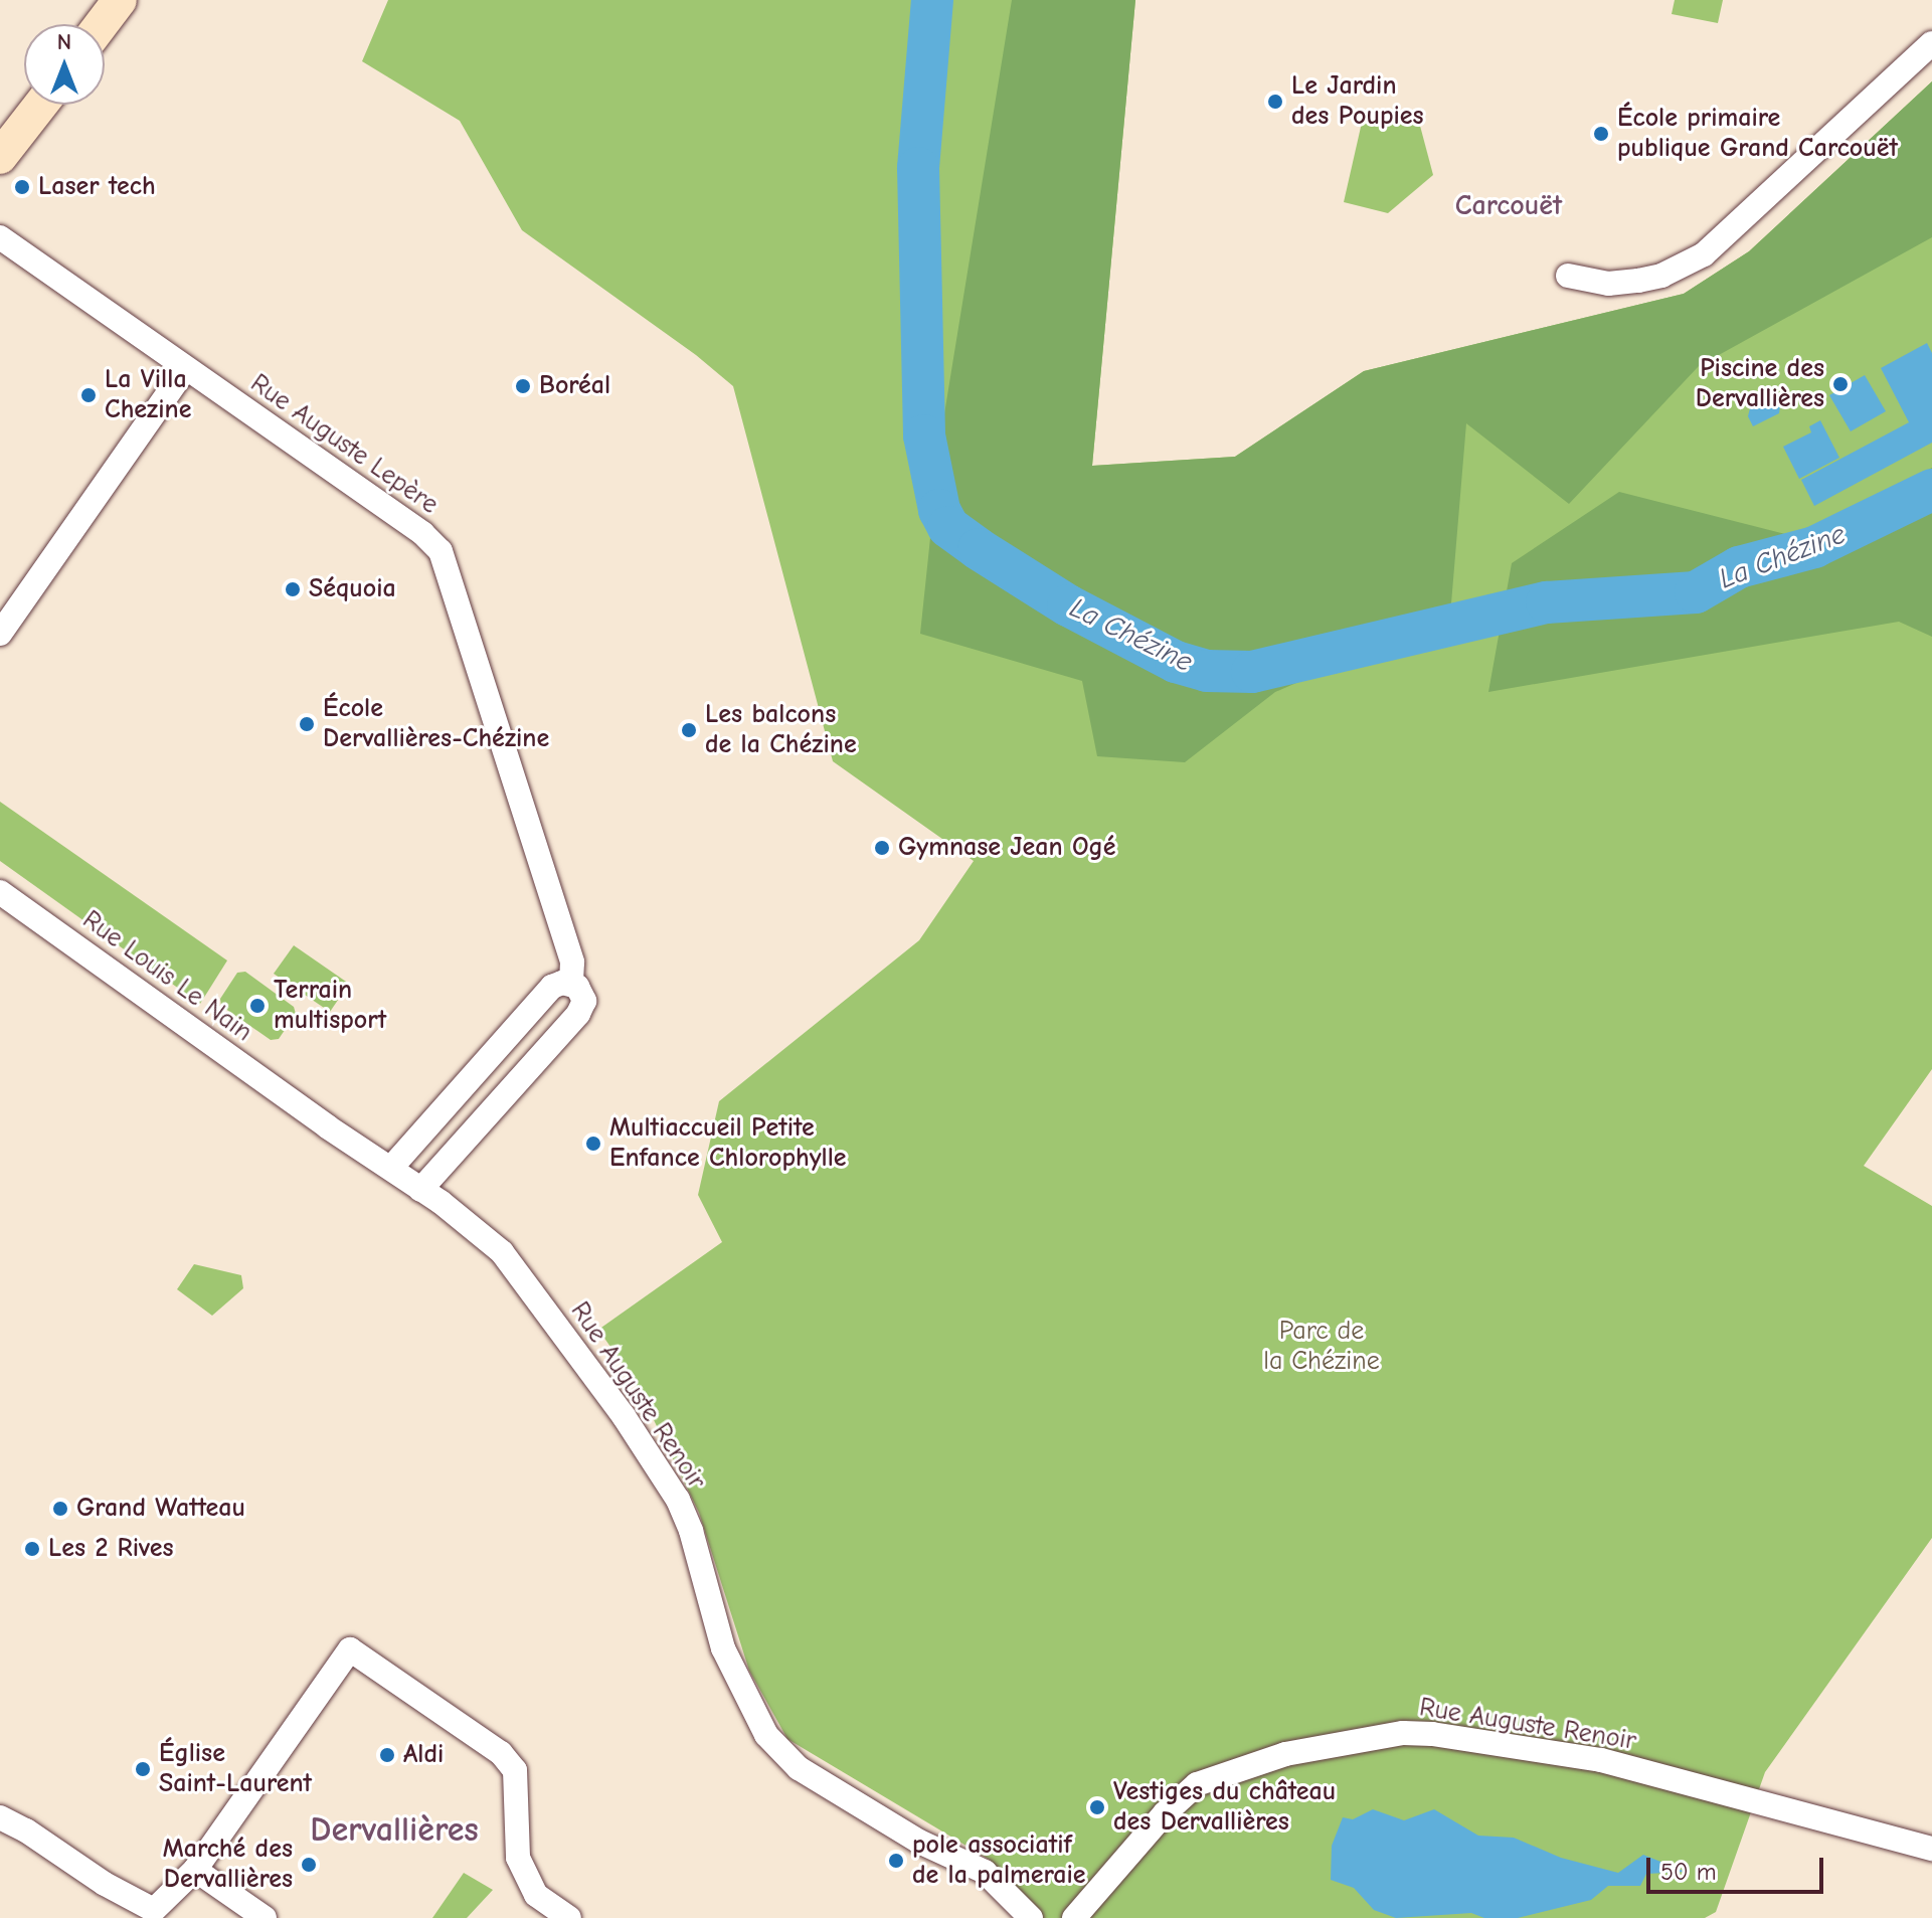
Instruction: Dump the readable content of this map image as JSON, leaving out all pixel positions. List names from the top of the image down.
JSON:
{
  "streets": {
    "street": ["Rue Auguste Lepère", "Rue Louis Le Nain", "Rue Auguste Renoir"]
  },
  "crossings": [
    ["Rue Auguste Lepère", "Rue Louis Le Nain"],
    ["Rue Auguste Lepère", "Rue Auguste Renoir"],
    ["Rue Louis Le Nain", "Rue Auguste Renoir"]
  ],
  "districts": ["Carcouët", "Dervallières"],
  "water": ["La Chézine"],
  "parks": ["Parc de la Chézine"],
  "places": [
    "Le Jardin des Poupies",
    "École primaire publique Grand Carcouët",
    "Laser tech",
    "Piscine des Dervallières",
    "Boréal",
    "La Villa Chezine",
    "Séquoia",
    "École Dervallières-Chézine",
    "Les balcons de la Chézine",
    "Gymnase Jean Ogé",
    "Terrain multisport",
    "Multiaccueil Petite Enfance Chlorophylle",
    "Grand Watteau",
    "Les 2 Rives",
    "Aldi",
    "Église Saint-Laurent",
    "Vestiges du château des Dervallières",
    "pole associatif de la palmeraie",
    "Marché des Dervallières"
  ],
  "scale_bar": "50 m",
  "north": "top"
}
